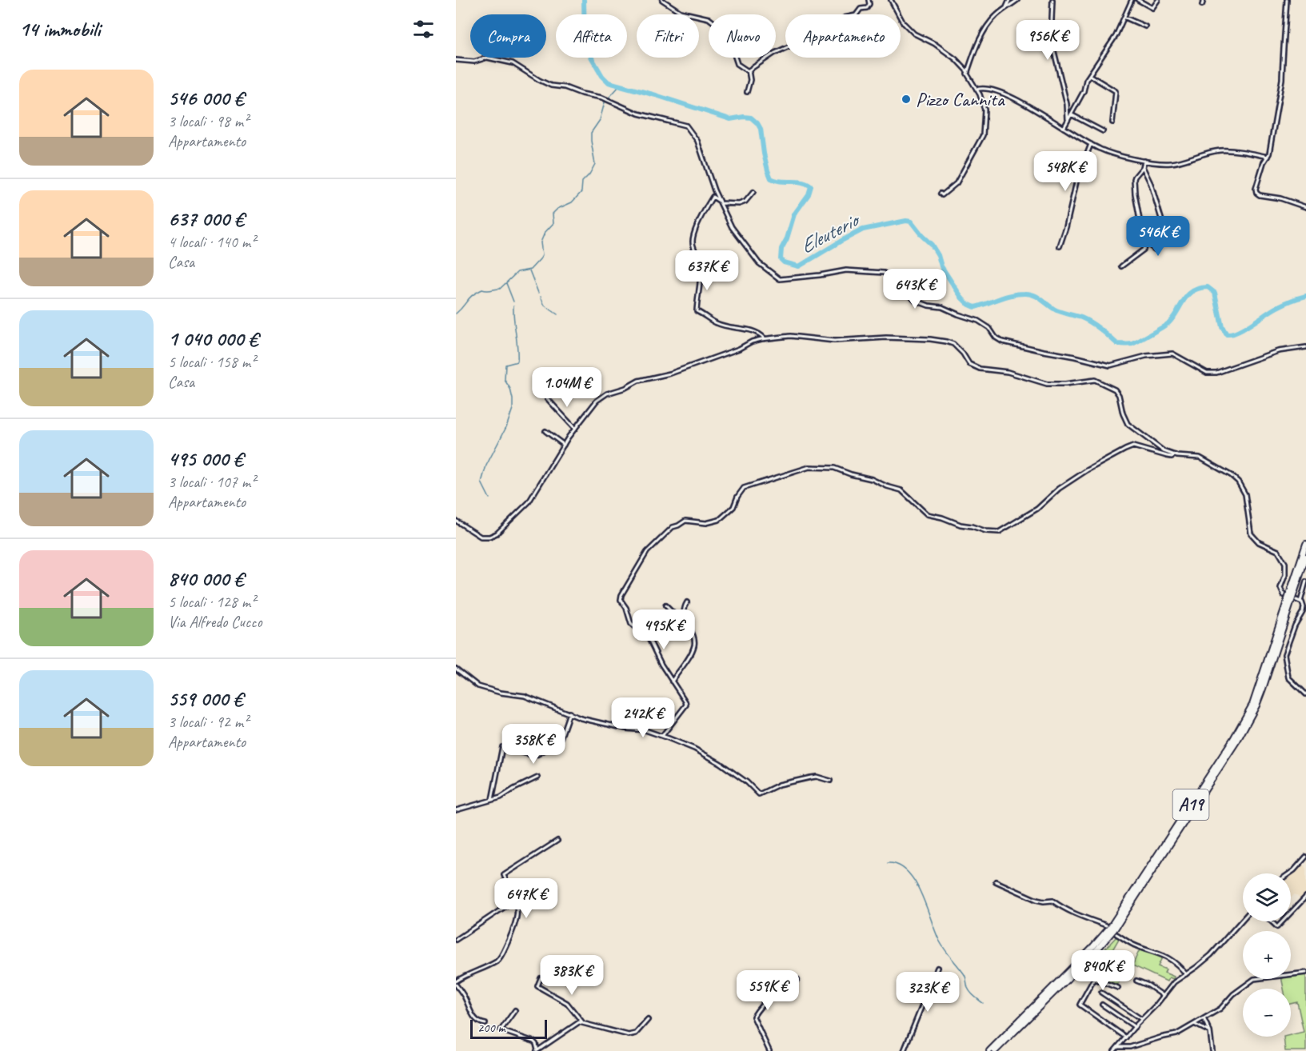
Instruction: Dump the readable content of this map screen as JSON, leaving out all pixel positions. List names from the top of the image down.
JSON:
{
  "streets": {
    "highway": ["A19"]
  },
  "water": ["Eleuterio"],
  "places": ["Pizzo Cannita"],
  "scale_bar": "200 m",
  "page": {
    "heading": "14 immobili",
    "chip": [
      "Compra",
      "Affitta",
      "Filtri",
      "Nuovo",
      "Appartamento"
    ],
    "price": [
      "956K €",
      "548K €",
      "546K €",
      "637K €",
      "643K €",
      "1.04M €",
      "495K €",
      "242K €",
      "358K €",
      "647K €",
      "840K €",
      "383K €",
      "559K €",
      "323K €"
    ],
    "list": [
      {
        "name": "546 000 €",
        "note": "3 locali · 98 m² · Appartamento"
      },
      {
        "name": "637 000 €",
        "note": "4 locali · 140 m² · Casa"
      },
      {
        "name": "1 040 000 €",
        "note": "5 locali · 158 m² · Casa"
      },
      {
        "name": "495 000 €",
        "note": "3 locali · 107 m² · Appartamento"
      },
      {
        "name": "840 000 €",
        "note": "5 locali · 128 m² · Via Alfredo Cucco"
      },
      {
        "name": "559 000 €",
        "note": "3 locali · 92 m² · Appartamento"
      }
    ],
    "map_buttons": ["+", "−"],
    "scale": "200 m"
  }
}
